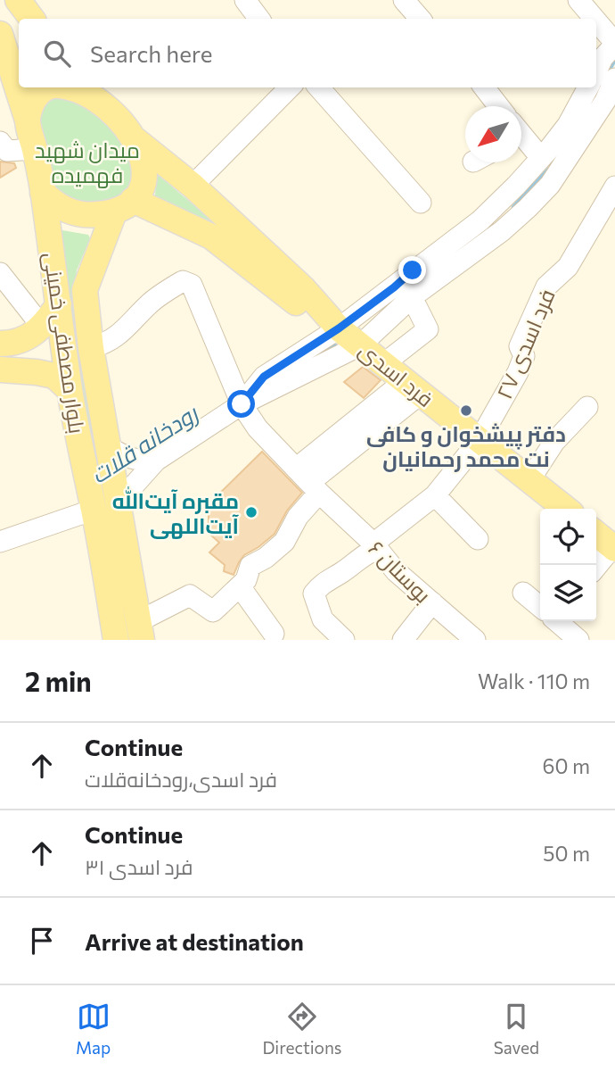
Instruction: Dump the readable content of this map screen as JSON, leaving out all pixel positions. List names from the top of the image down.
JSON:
{
  "streets": {
    "main road": ["بلوار مصطفی خمینی", "فرد اسدی"],
    "street": ["فرد اسدی ۲۷", "بوستان ۶"]
  },
  "crossings": [
    ["بلوار مصطفی خمینی", "فرد اسدی"],
    ["بلوار مصطفی خمینی", "بوستان ۶"],
    ["فرد اسدی ۲۷", "فرد اسدی"],
    ["فرد اسدی ۲۷", "بوستان ۶"]
  ],
  "water": ["رودخانه قلات"],
  "parks": ["میدان شهید فهمیده"],
  "places": ["دفتر پیشخوان و کافی نت محمد رحمانیان", "مقبره آیت‌الله آیت‌اللهی"],
  "north": "bottom left",
  "page": {
    "search": "Search here",
    "heading": ["2 min", "Walk · 110 m"],
    "list": [
      ["Continue", "فرد اسدی،رودخانه‌قلات", "60 m"],
      ["Continue", "فرد اسدی ۳۱", "50 m"],
      "Arrive at destination"
    ],
    "nav": ["Map", "Directions", "Saved"]
  }
}
